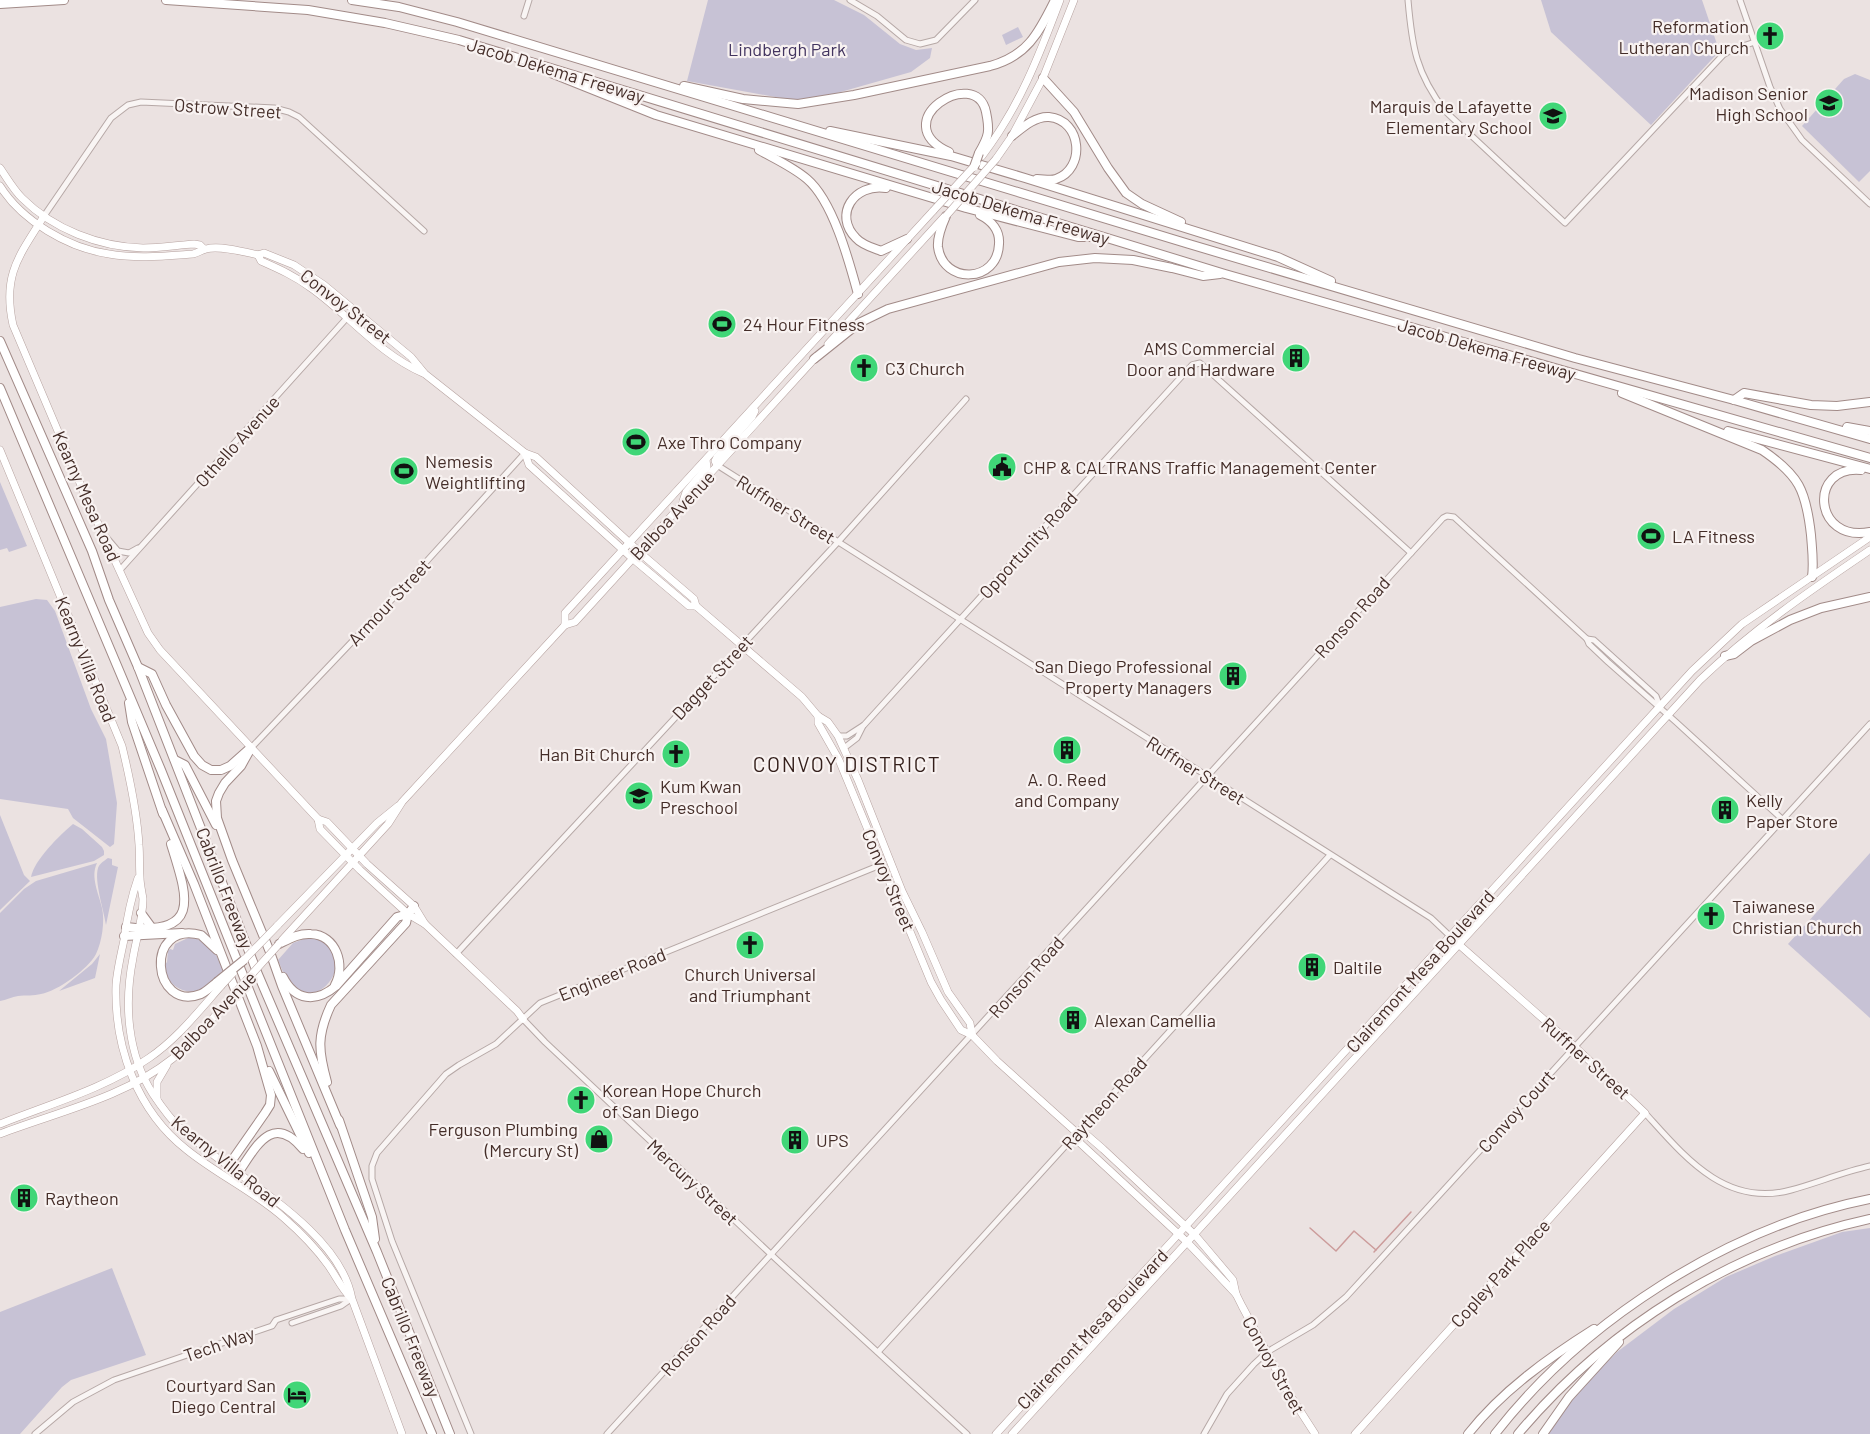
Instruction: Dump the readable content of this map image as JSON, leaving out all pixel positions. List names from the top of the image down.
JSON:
{
  "streets": {
    "highway": ["Jacob Dekema Freeway", "Cabrillo Freeway"],
    "main road": [
      "Convoy Street",
      "Kearny Mesa Road",
      "Ruffner Street",
      "Balboa Avenue",
      "Kearny Villa Road",
      "Clairemont Mesa Boulevard",
      "Mercury Street",
      "Copley Park Place"
    ],
    "street": [
      "Ostrow Street",
      "Othello Avenue",
      "Opportunity Road",
      "Armour Street",
      "Ronson Road",
      "Dagget Street",
      "Engineer Road",
      "Raytheon Road",
      "Convoy Court",
      "Tech Way"
    ]
  },
  "crossings": [
    ["Ostrow Street", "Convoy Street"],
    ["Ostrow Street", "Kearny Mesa Road"],
    ["Convoy Street", "Othello Avenue"],
    ["Convoy Street", "Kearny Mesa Road"],
    ["Convoy Street", "Balboa Avenue"],
    ["Convoy Street", "Opportunity Road"],
    ["Convoy Street", "Armour Street"],
    ["Convoy Street", "Ronson Road"],
    ["Convoy Street", "Dagget Street"],
    ["Convoy Street", "Clairemont Mesa Boulevard"],
    ["Convoy Street", "Engineer Road"],
    ["Convoy Street", "Raytheon Road"],
    ["Convoy Street", "Convoy Court"],
    ["Othello Avenue", "Kearny Mesa Road"],
    ["Kearny Mesa Road", "Armour Street"],
    ["Kearny Mesa Road", "Mercury Street"],
    ["Ruffner Street", "Balboa Avenue"],
    ["Ruffner Street", "Opportunity Road"],
    ["Ruffner Street", "Ronson Road"],
    ["Ruffner Street", "Dagget Street"],
    ["Ruffner Street", "Clairemont Mesa Boulevard"],
    ["Ruffner Street", "Raytheon Road"],
    ["Ruffner Street", "Convoy Court"],
    ["Ruffner Street", "Copley Park Place"],
    ["Balboa Avenue", "Kearny Villa Road"],
    ["Balboa Avenue", "Mercury Street"],
    ["Opportunity Road", "Ronson Road"],
    ["Armour Street", "Mercury Street"],
    ["Ronson Road", "Clairemont Mesa Boulevard"],
    ["Ronson Road", "Mercury Street"],
    ["Kearny Villa Road", "Tech Way"],
    ["Dagget Street", "Mercury Street"],
    ["Engineer Road", "Mercury Street"],
    ["Raytheon Road", "Mercury Street"]
  ],
  "districts": ["CONVOY DISTRICT"],
  "parks": ["Lindbergh Park"],
  "places": {
    "church": [
      "Reformation Lutheran Church",
      "C3 Church",
      "Han Bit Church",
      "Taiwanese Christian Church",
      "Church Universal and Triumphant",
      "Korean Hope Church of San Diego"
    ],
    "school or university": ["Madison Senior High School", "Marquis de Lafayette Elementary School", "Kum Kwan Preschool"],
    "sports": [
      "24 Hour Fitness",
      "Axe Thro Company",
      "Nemesis Weightlifting",
      "LA Fitness"
    ],
    "building": [
      "AMS Commercial Door and Hardware",
      "San Diego Professional Property Managers",
      "A. O. Reed and Company",
      "Kelly Paper Store",
      "Daltile",
      "Alexan Camellia",
      "UPS",
      "Raytheon"
    ],
    "public building": ["CHP & CALTRANS Traffic Management Center"],
    "shop": ["Ferguson Plumbing (Mercury St)"],
    "hotel": ["Courtyard San Diego Central"]
  }
}
